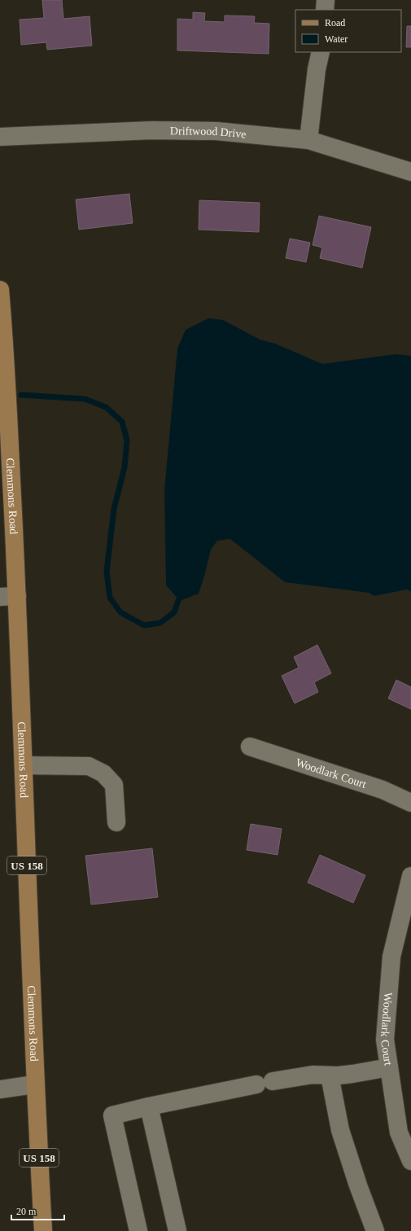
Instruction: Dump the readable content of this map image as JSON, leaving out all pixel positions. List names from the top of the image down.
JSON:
{
  "streets": {
    "main road": ["Clemmons Road", "US 158"],
    "street": ["Driftwood Drive", "Woodlark Court"]
  },
  "legend": ["Road", "Water"],
  "scale_bar": "20 m"
}
